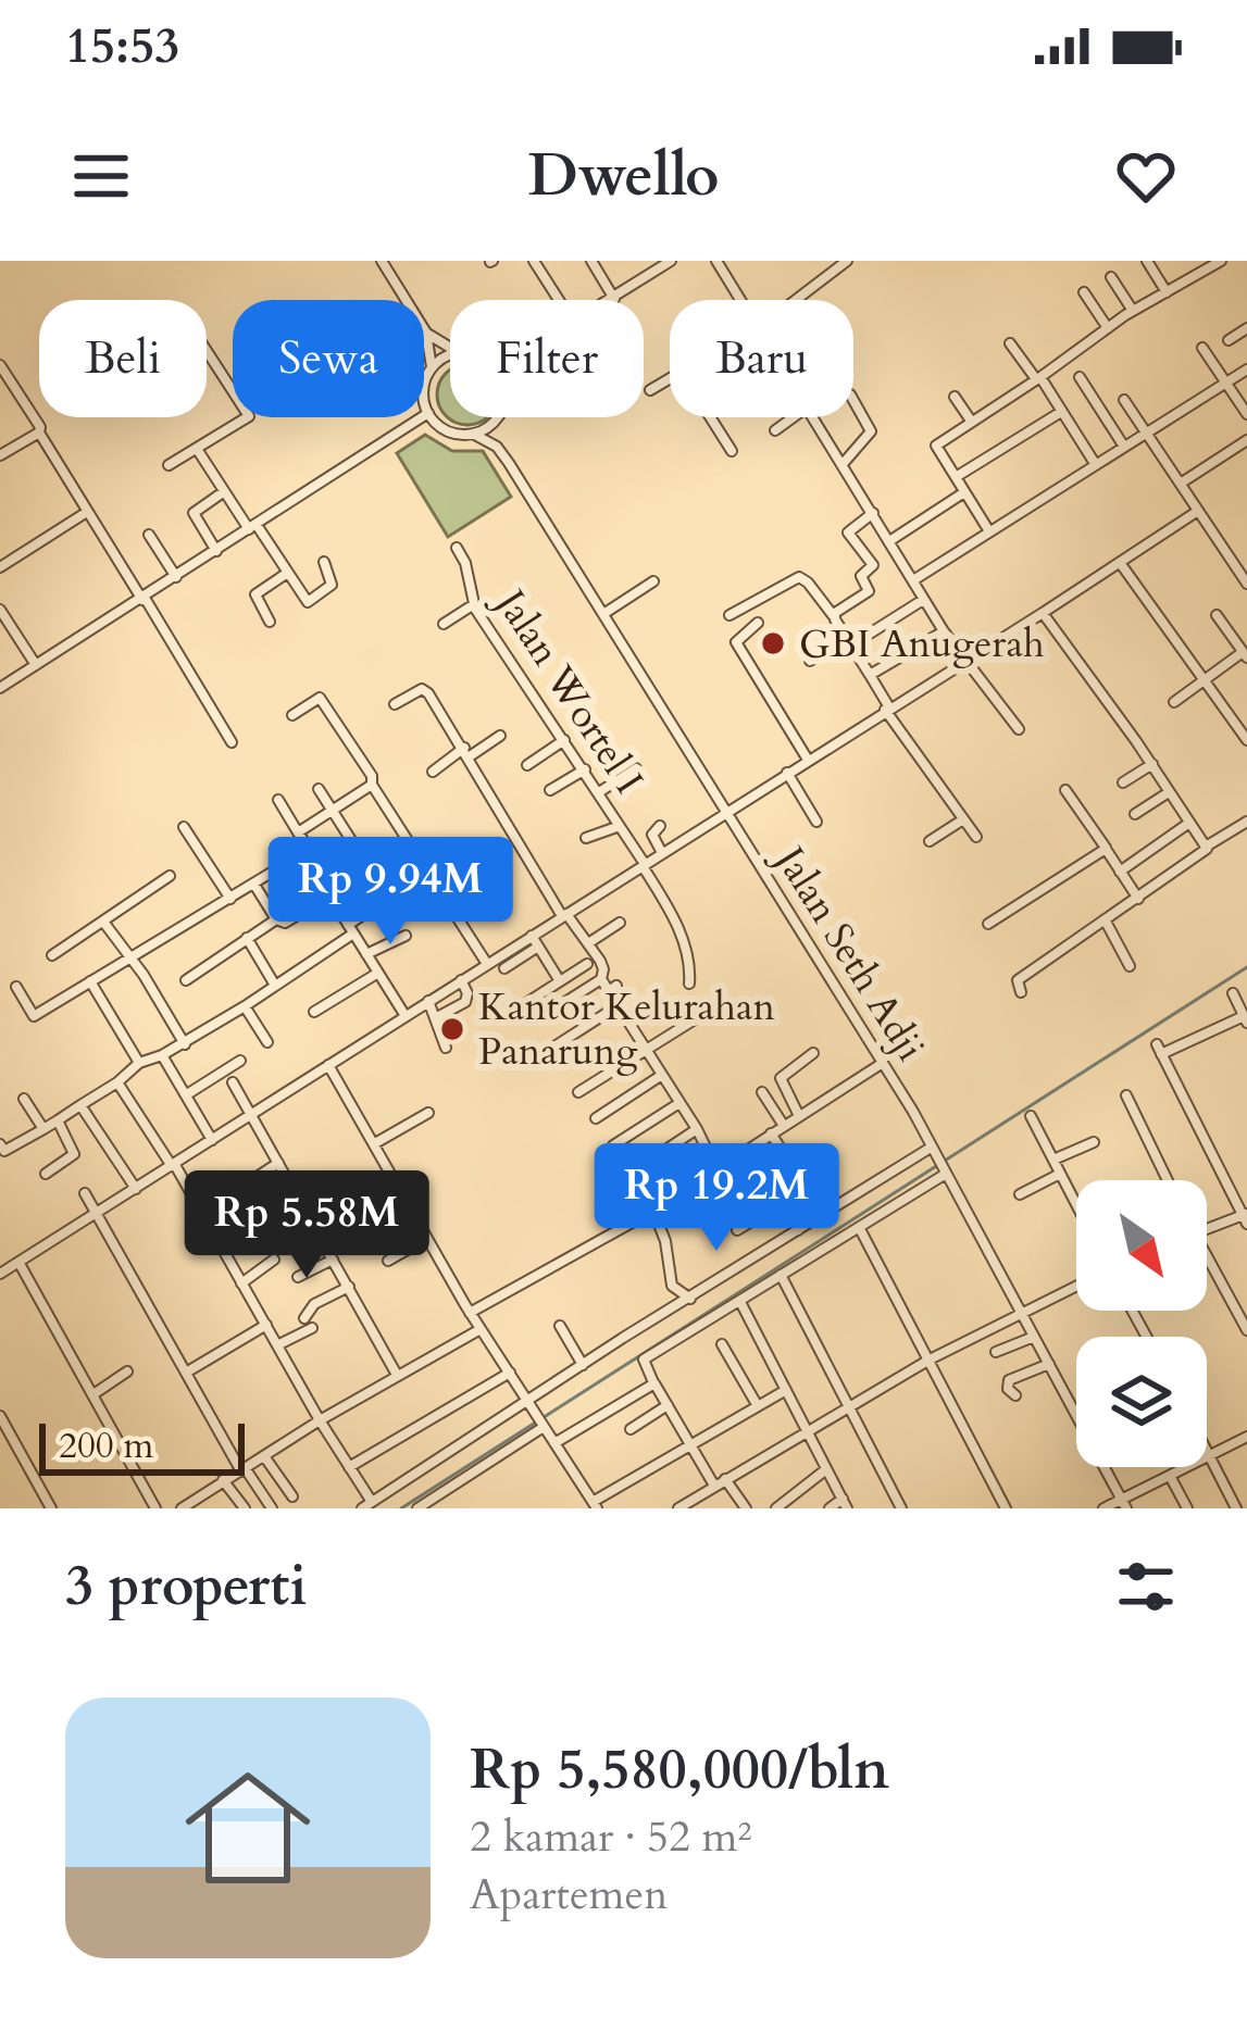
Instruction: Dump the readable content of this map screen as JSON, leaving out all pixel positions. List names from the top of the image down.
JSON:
{
  "streets": {
    "street": ["Jalan Wortel I", "Jalan Seth Adji"]
  },
  "places": ["GBI Anugerah", "Kantor Kelurahan Panarung"],
  "scale_bar": "200 m",
  "north": "bottom right",
  "page": {
    "status": "15:53",
    "header": "Dwello",
    "chip": [
      "Beli",
      "Sewa",
      "Filter",
      "Baru"
    ],
    "price": ["Rp 9.94M", "Rp 19.2M", "Rp 5.58M"],
    "scale": "200 m",
    "heading": "3 properti",
    "list": [
      {
        "name": "Rp 5,580,000/bln",
        "note": "2 kamar · 52 m² · Apartemen"
      }
    ]
  }
}
